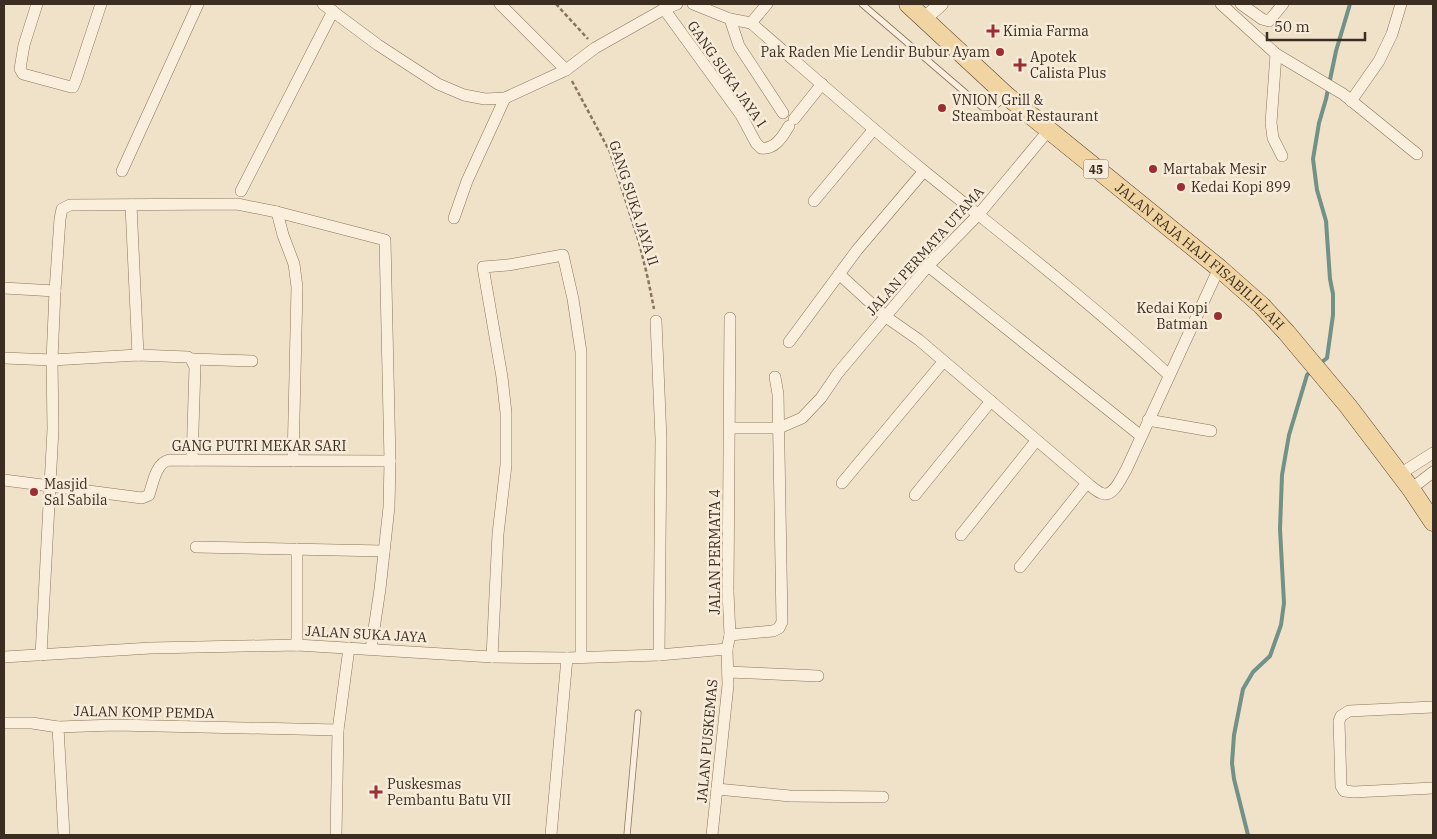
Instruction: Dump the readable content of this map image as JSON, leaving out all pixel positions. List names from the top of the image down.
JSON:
{
  "streets": {
    "main road": ["45", "JALAN RAJA HAJI FISABILILLAH"],
    "street": [
      "GANG SUKA JAYA I",
      "JALAN PERMATA UTAMA",
      "GANG PUTRI MEKAR SARI",
      "JALAN PERMATA 4",
      "JALAN SUKA JAYA",
      "JALAN KOMP PEMDA",
      "JALAN PUSKEMAS"
    ],
    "path": ["GANG SUKA JAYA II"]
  },
  "crossings": [
    ["JALAN PERMATA UTAMA", "JALAN RAJA HAJI FISABILILLAH"],
    ["JALAN PERMATA 4", "JALAN SUKA JAYA"],
    ["JALAN PERMATA 4", "JALAN PUSKEMAS"],
    ["JALAN SUKA JAYA", "JALAN PUSKEMAS"]
  ],
  "places": {
    "health": ["Kimia Farma", "Apotek Calista Plus", "Puskesmas Pembantu Batu VII"],
    "other": [
      "Pak Raden Mie Lendir Bubur Ayam",
      "VNION Grill & Steamboat Restaurant",
      "Martabak Mesir",
      "Kedai Kopi 899",
      "Kedai Kopi Batman",
      "Masjid Sal Sabila"
    ]
  },
  "scale_bar": "50 m"
}
